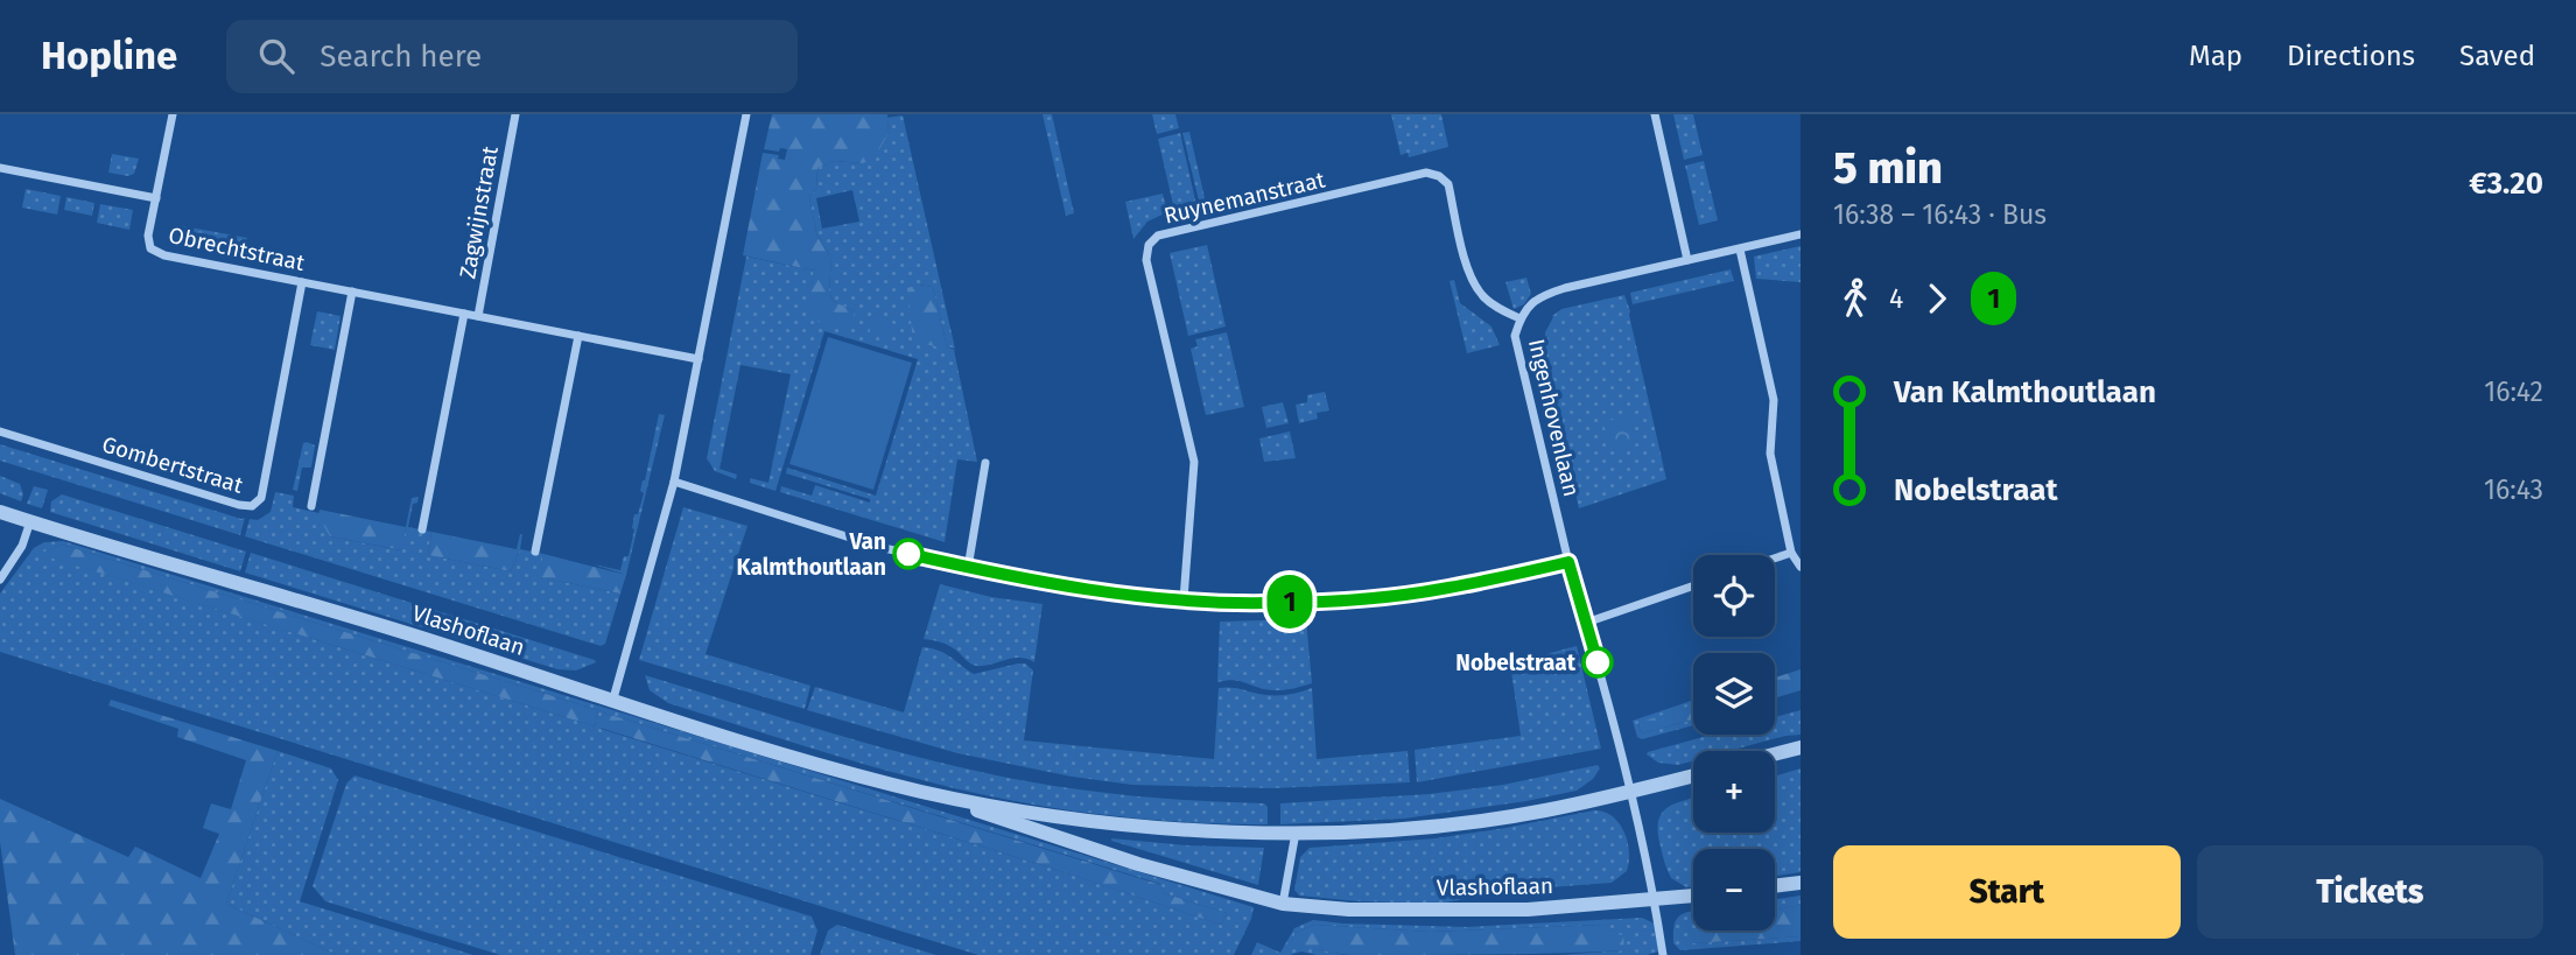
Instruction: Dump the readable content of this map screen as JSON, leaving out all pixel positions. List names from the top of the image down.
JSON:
{
  "streets": {
    "street": [
      "Ruynemanstraat",
      "Zagwijnstraat",
      "Obrechtstraat",
      "Ingenhovenlaan",
      "Gombertstraat",
      "Vlashoflaan"
    ]
  },
  "crossings": [
    ["Ruynemanstraat", "Ingenhovenlaan"],
    ["Zagwijnstraat", "Obrechtstraat"],
    ["Obrechtstraat", "Gombertstraat"],
    ["Ingenhovenlaan", "Vlashoflaan"]
  ],
  "places": ["Van Kalmthoutlaan", "Nobelstraat"],
  "lines": ["bus line 1"],
  "page": {
    "header": "Hopline",
    "search": "Search here",
    "nav": ["Map", "Directions", "Saved"],
    "on_map": "1",
    "heading": ["5 min", "16:38 – 16:43 · Bus", "€3.20"],
    "legs": ["4", "1"],
    "list": [
      {
        "name": "Van Kalmthoutlaan",
        "value": "16:42"
      },
      {
        "name": "Nobelstraat",
        "value": "16:43"
      }
    ],
    "map_buttons": ["+", "−"],
    "buttons": ["Start", "Tickets"]
  }
}
